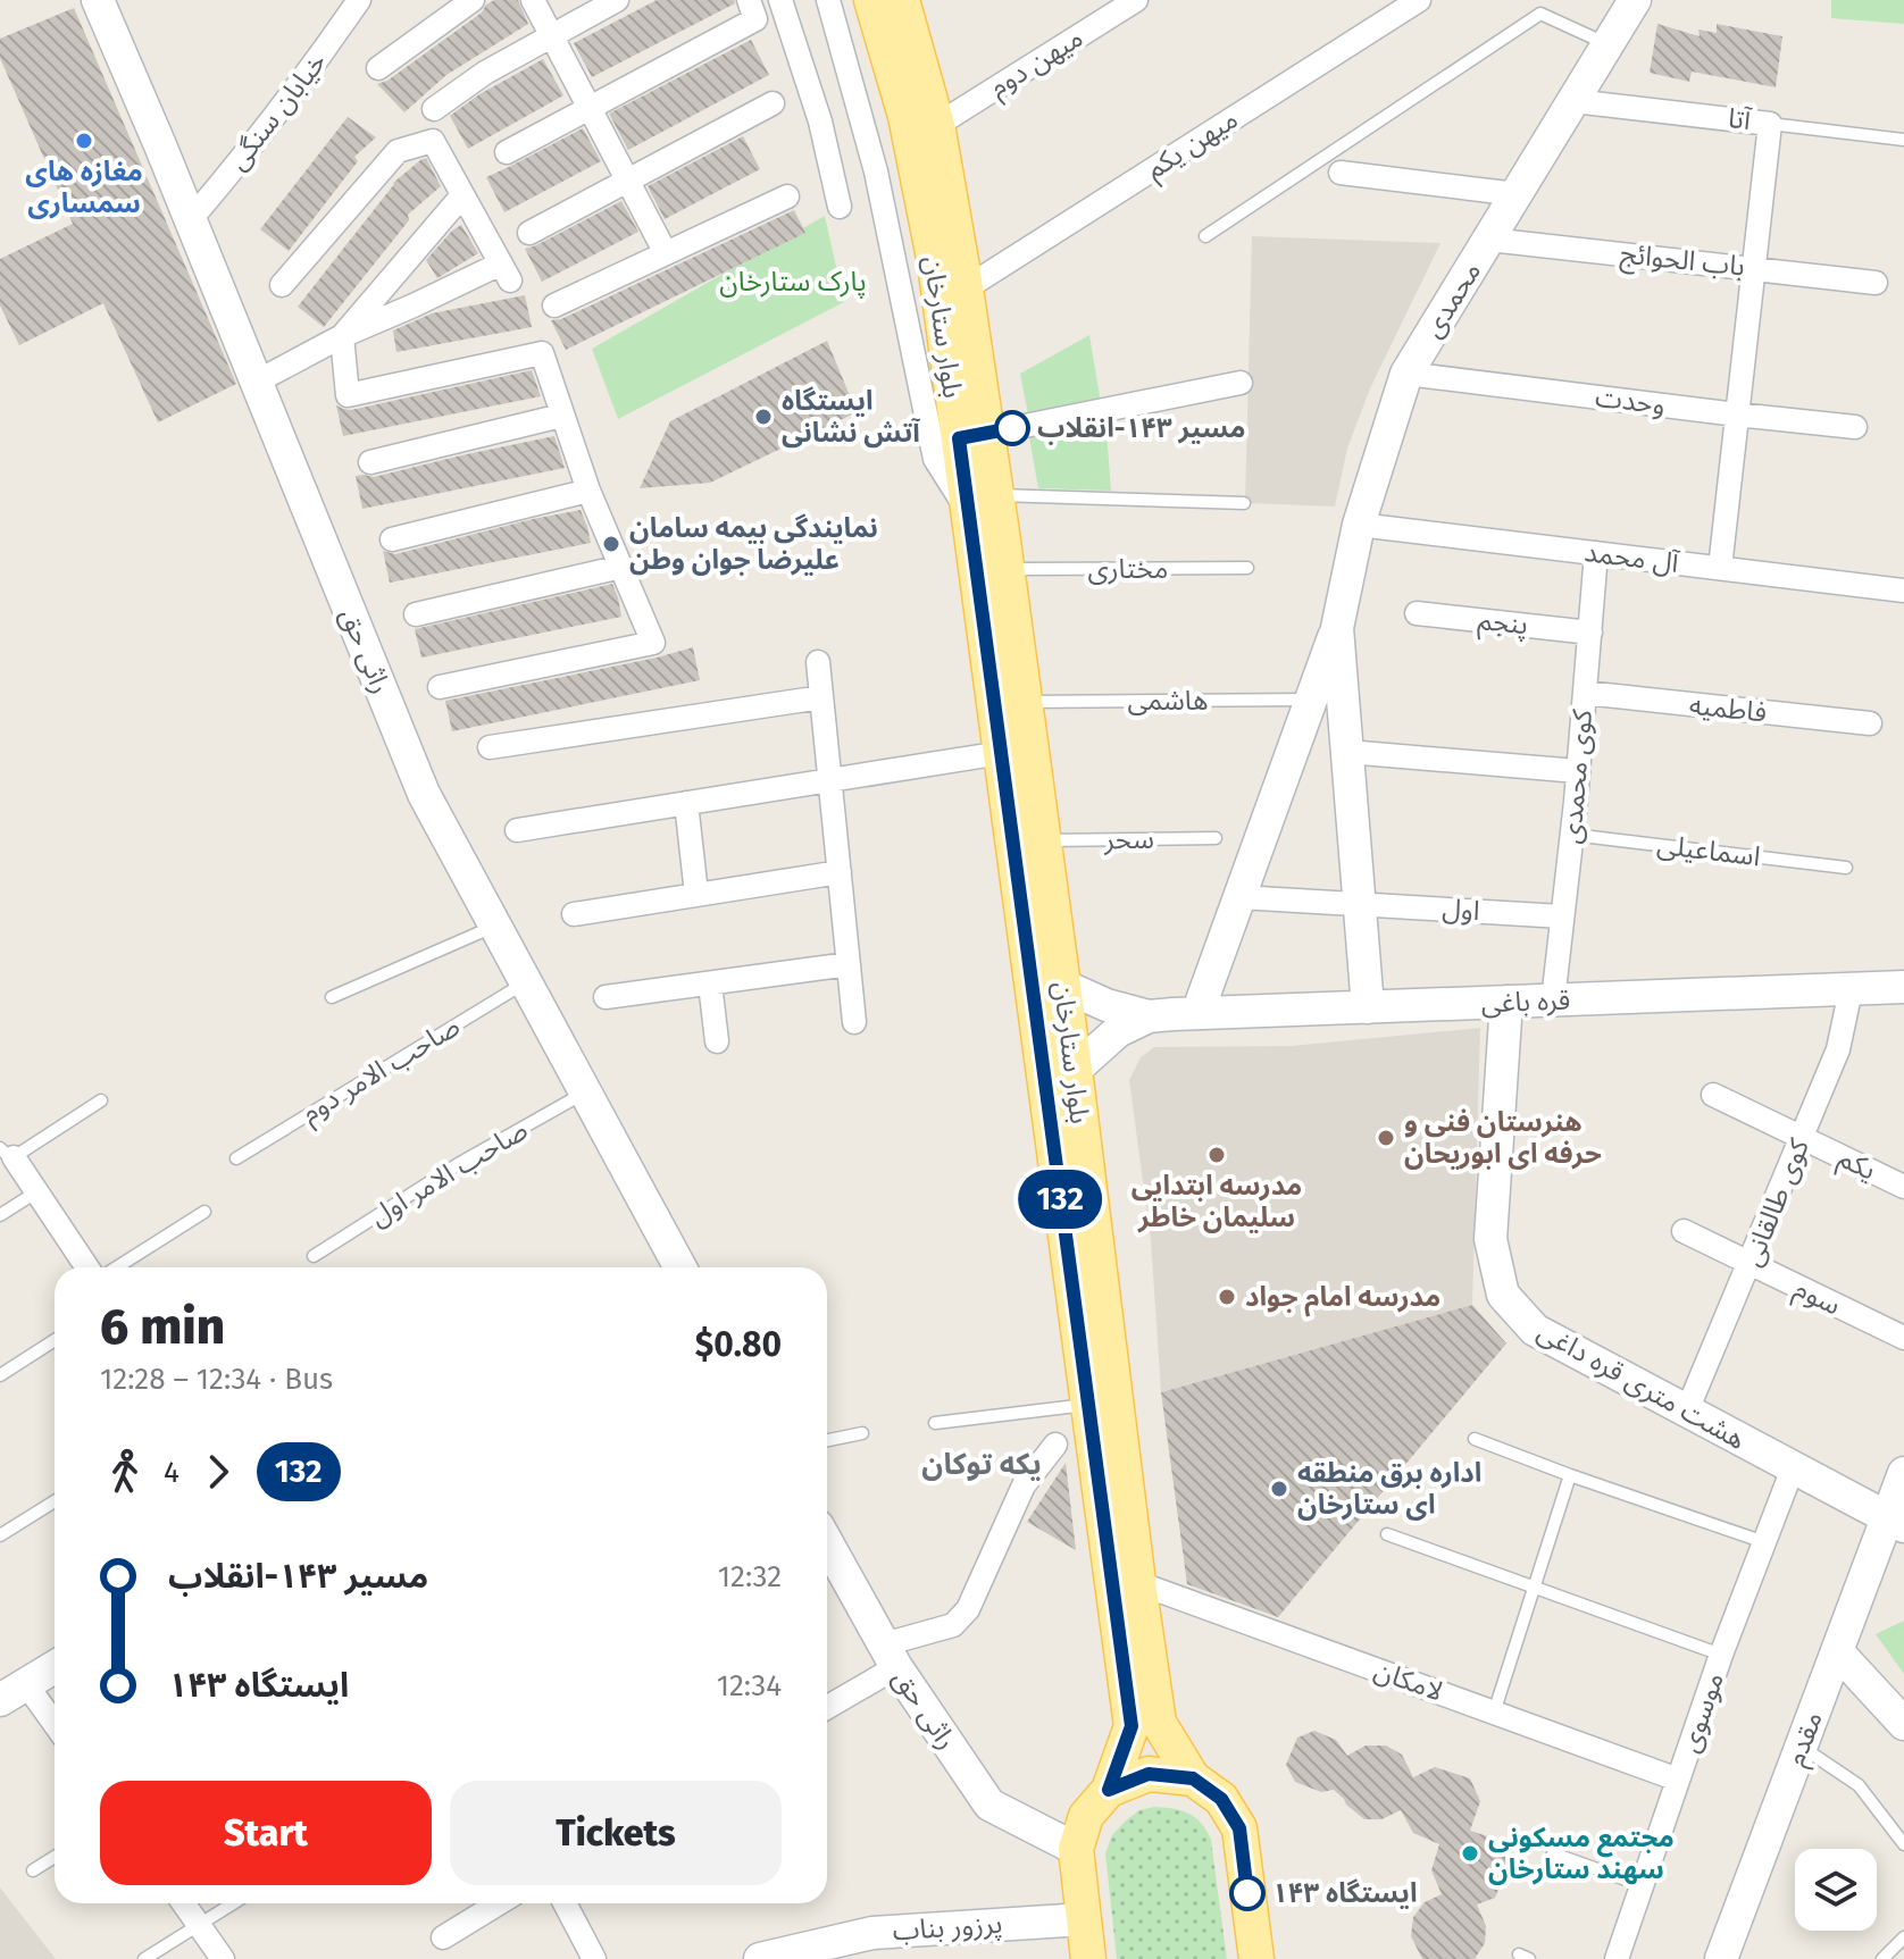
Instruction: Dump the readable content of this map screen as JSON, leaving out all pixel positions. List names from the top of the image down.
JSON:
{
  "streets": {
    "main road": [
      "محمدی",
      "بلوار ستارخان",
      "راثی حق",
      "قره باغی",
      "هشت متری قره داغی",
      "مقدم",
      "پرزور بناب"
    ],
    "street": [
      "میهن دوم",
      "خیابان سنگی",
      "آتا",
      "میهن یکم",
      "باب الحوائج",
      "وحدت",
      "آل محمد",
      "پنجم",
      "فاطمیه",
      "کوی محمدی",
      "اول",
      "یکم",
      "کوی طالقانی",
      "سوم",
      "لامکان",
      "موسوی"
    ],
    "lane": [
      "مختاری",
      "هاشمی",
      "سحر",
      "اسماعیلی",
      "صاحب الامر دوم",
      "صاحب الامر اول"
    ]
  },
  "crossings": [
    ["میهن دوم", "بلوار ستارخان"],
    ["خیابان سنگی", "راثی حق"],
    ["آتا", "محمدی"],
    ["میهن یکم", "بلوار ستارخان"],
    ["باب الحوائج", "محمدی"],
    ["محمدی", "وحدت"],
    ["محمدی", "آل محمد"],
    ["محمدی", "هاشمی"],
    ["محمدی", "اول"],
    ["محمدی", "قره باغی"],
    ["بلوار ستارخان", "مختاری"],
    ["بلوار ستارخان", "راثی حق"],
    ["بلوار ستارخان", "هاشمی"],
    ["بلوار ستارخان", "سحر"],
    ["بلوار ستارخان", "قره باغی"],
    ["بلوار ستارخان", "لامکان"],
    ["آل محمد", "کوی محمدی"],
    ["پنجم", "کوی محمدی"],
    ["راثی حق", "صاحب الامر دوم"],
    ["راثی حق", "صاحب الامر اول"],
    ["فاطمیه", "کوی محمدی"],
    ["کوی محمدی", "اسماعیلی"],
    ["کوی محمدی", "اول"],
    ["کوی محمدی", "قره باغی"],
    ["قره باغی", "کوی طالقانی"],
    ["قره باغی", "هشت متری قره داغی"],
    ["یکم", "کوی طالقانی"],
    ["کوی طالقانی", "سوم"],
    ["کوی طالقانی", "هشت متری قره داغی"],
    ["هشت متری قره داغی", "موسوی"],
    ["هشت متری قره داغی", "مقدم"],
    ["لامکان", "موسوی"]
  ],
  "districts": ["یکه توکان"],
  "parks": ["پارک ستارخان"],
  "places": [
    "مغازه های سمساری",
    "ایستگاه آتش نشانی",
    "مسیر ۱۴۳-انقلاب",
    "نمایندگی بیمه سامان علیرضا جوان وطن",
    "هنرستان فنی و حرفه ای ابوریحان",
    "مدرسه ابتدایی سلیمان خاطر",
    "مدرسه امام جواد",
    "اداره برق منطقه ای ستارخان",
    "مجتمع مسکونی سهند ستارخان",
    "ایستگاه ۱۴۳"
  ],
  "lines": ["bus line 132"],
  "page": {
    "on_map": "132",
    "heading": ["6 min", "12:28 – 12:34 · Bus", "$0.80"],
    "legs": ["4", "132"],
    "list": [
      {
        "name": "مسیر ۱۴۳-انقلاب",
        "value": "12:32"
      },
      {
        "name": "ایستگاه ۱۴۳",
        "value": "12:34"
      }
    ],
    "buttons": ["Start", "Tickets"]
  }
}
